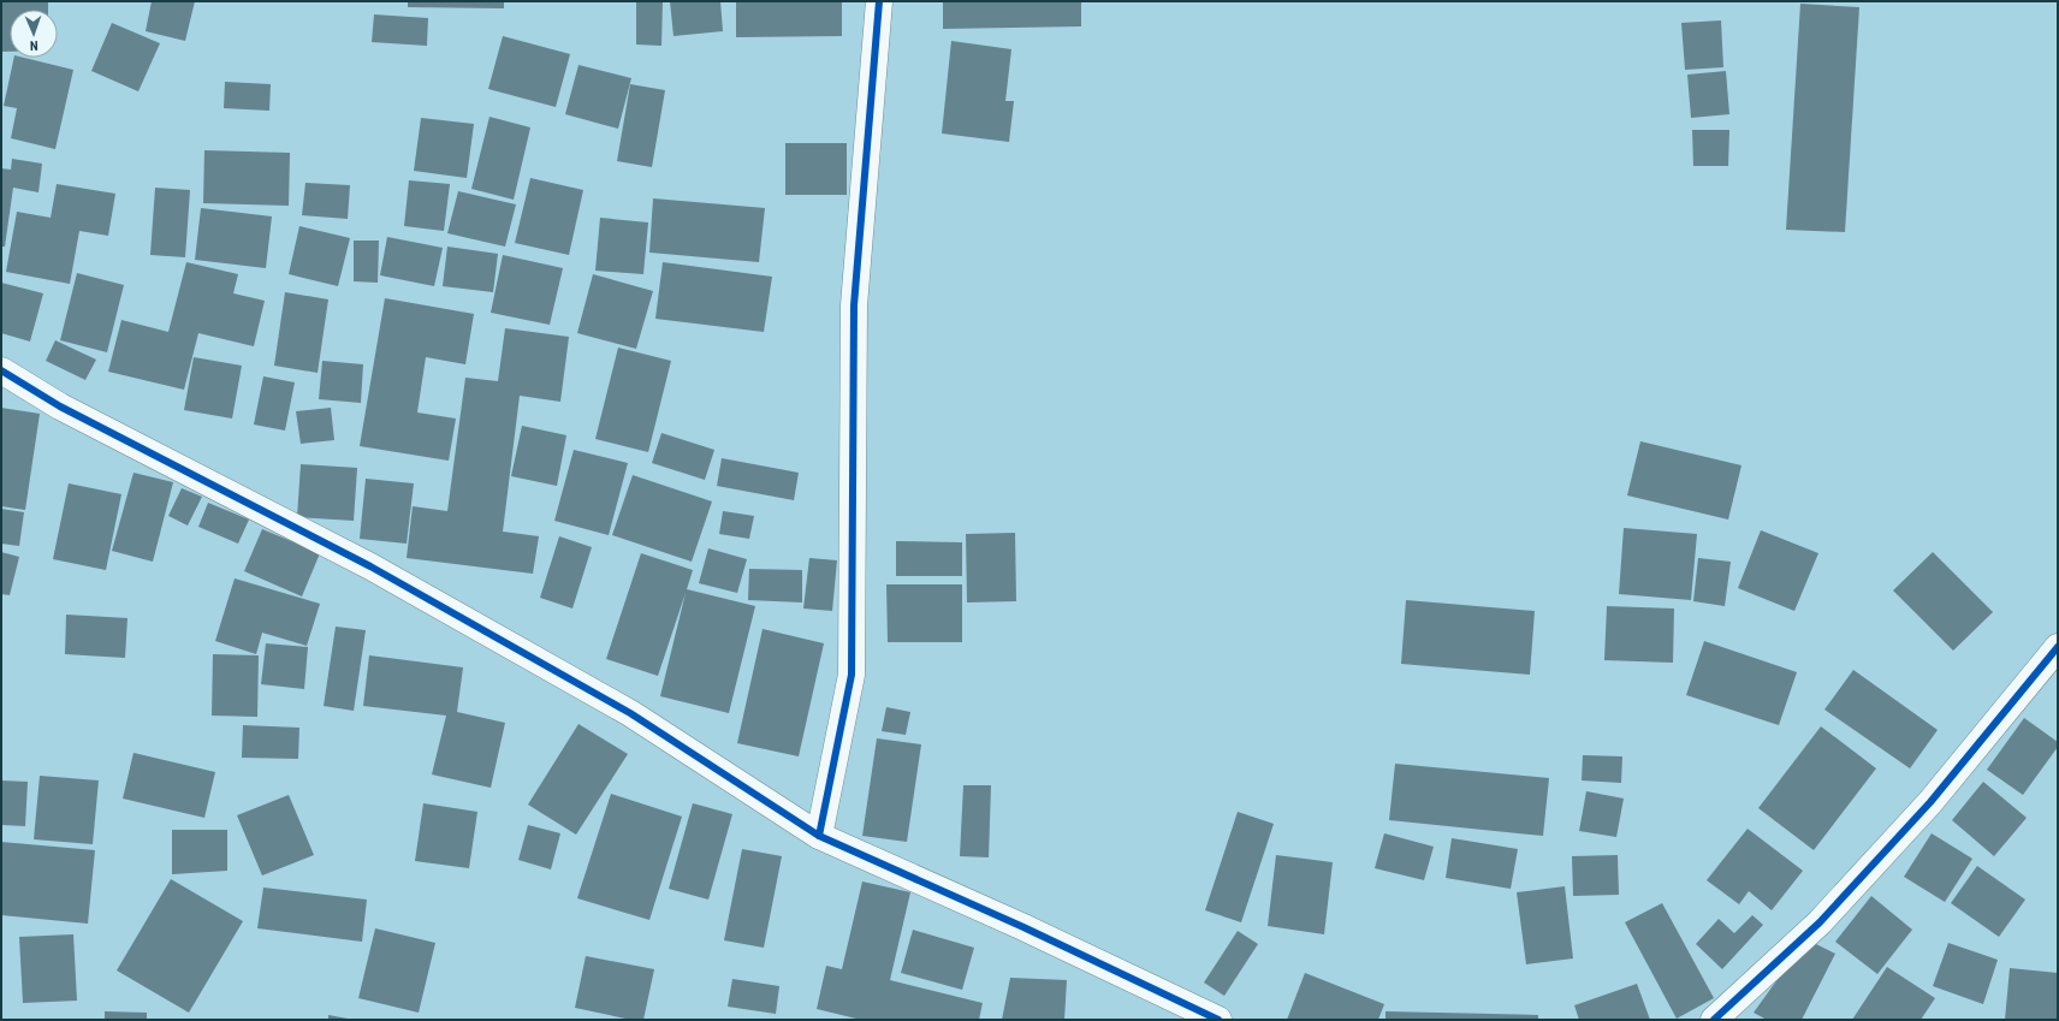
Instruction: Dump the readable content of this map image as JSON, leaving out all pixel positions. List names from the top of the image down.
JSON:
{
  "north": "bottom"
}
